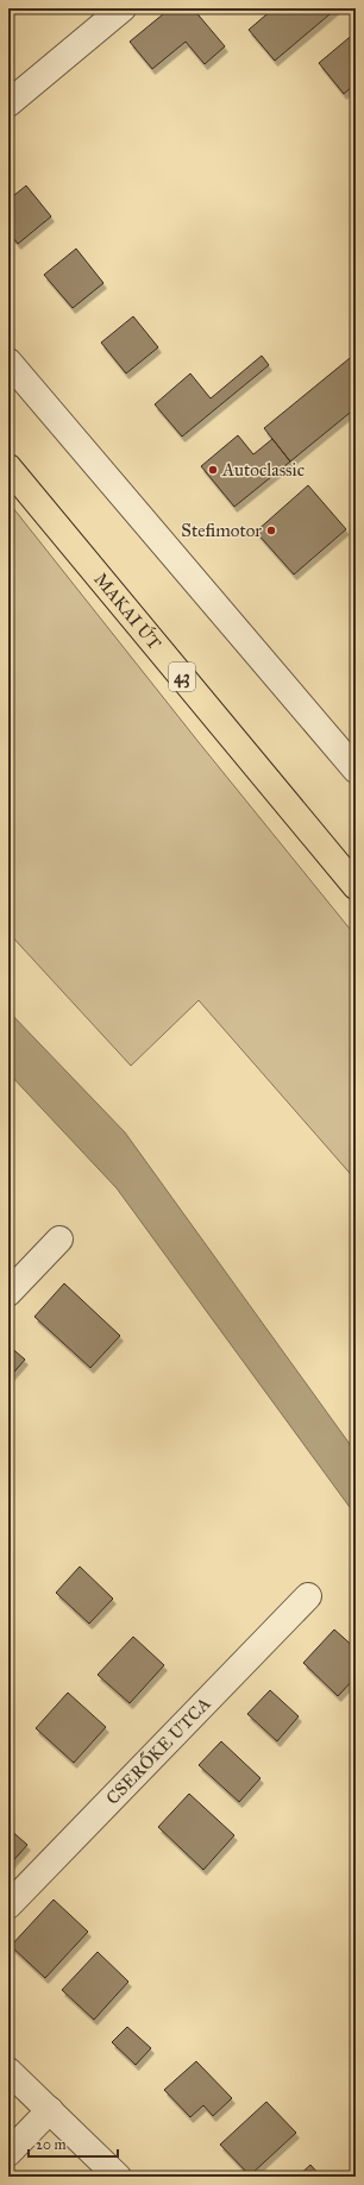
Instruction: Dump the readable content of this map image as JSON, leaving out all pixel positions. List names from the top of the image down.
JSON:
{
  "streets": {
    "main road": ["MAKAI ÚT", "43"],
    "street": ["CSERŐKE UTCA"]
  },
  "places": ["Autoclassic", "Stefimotor"],
  "scale_bar": "20 m"
}
